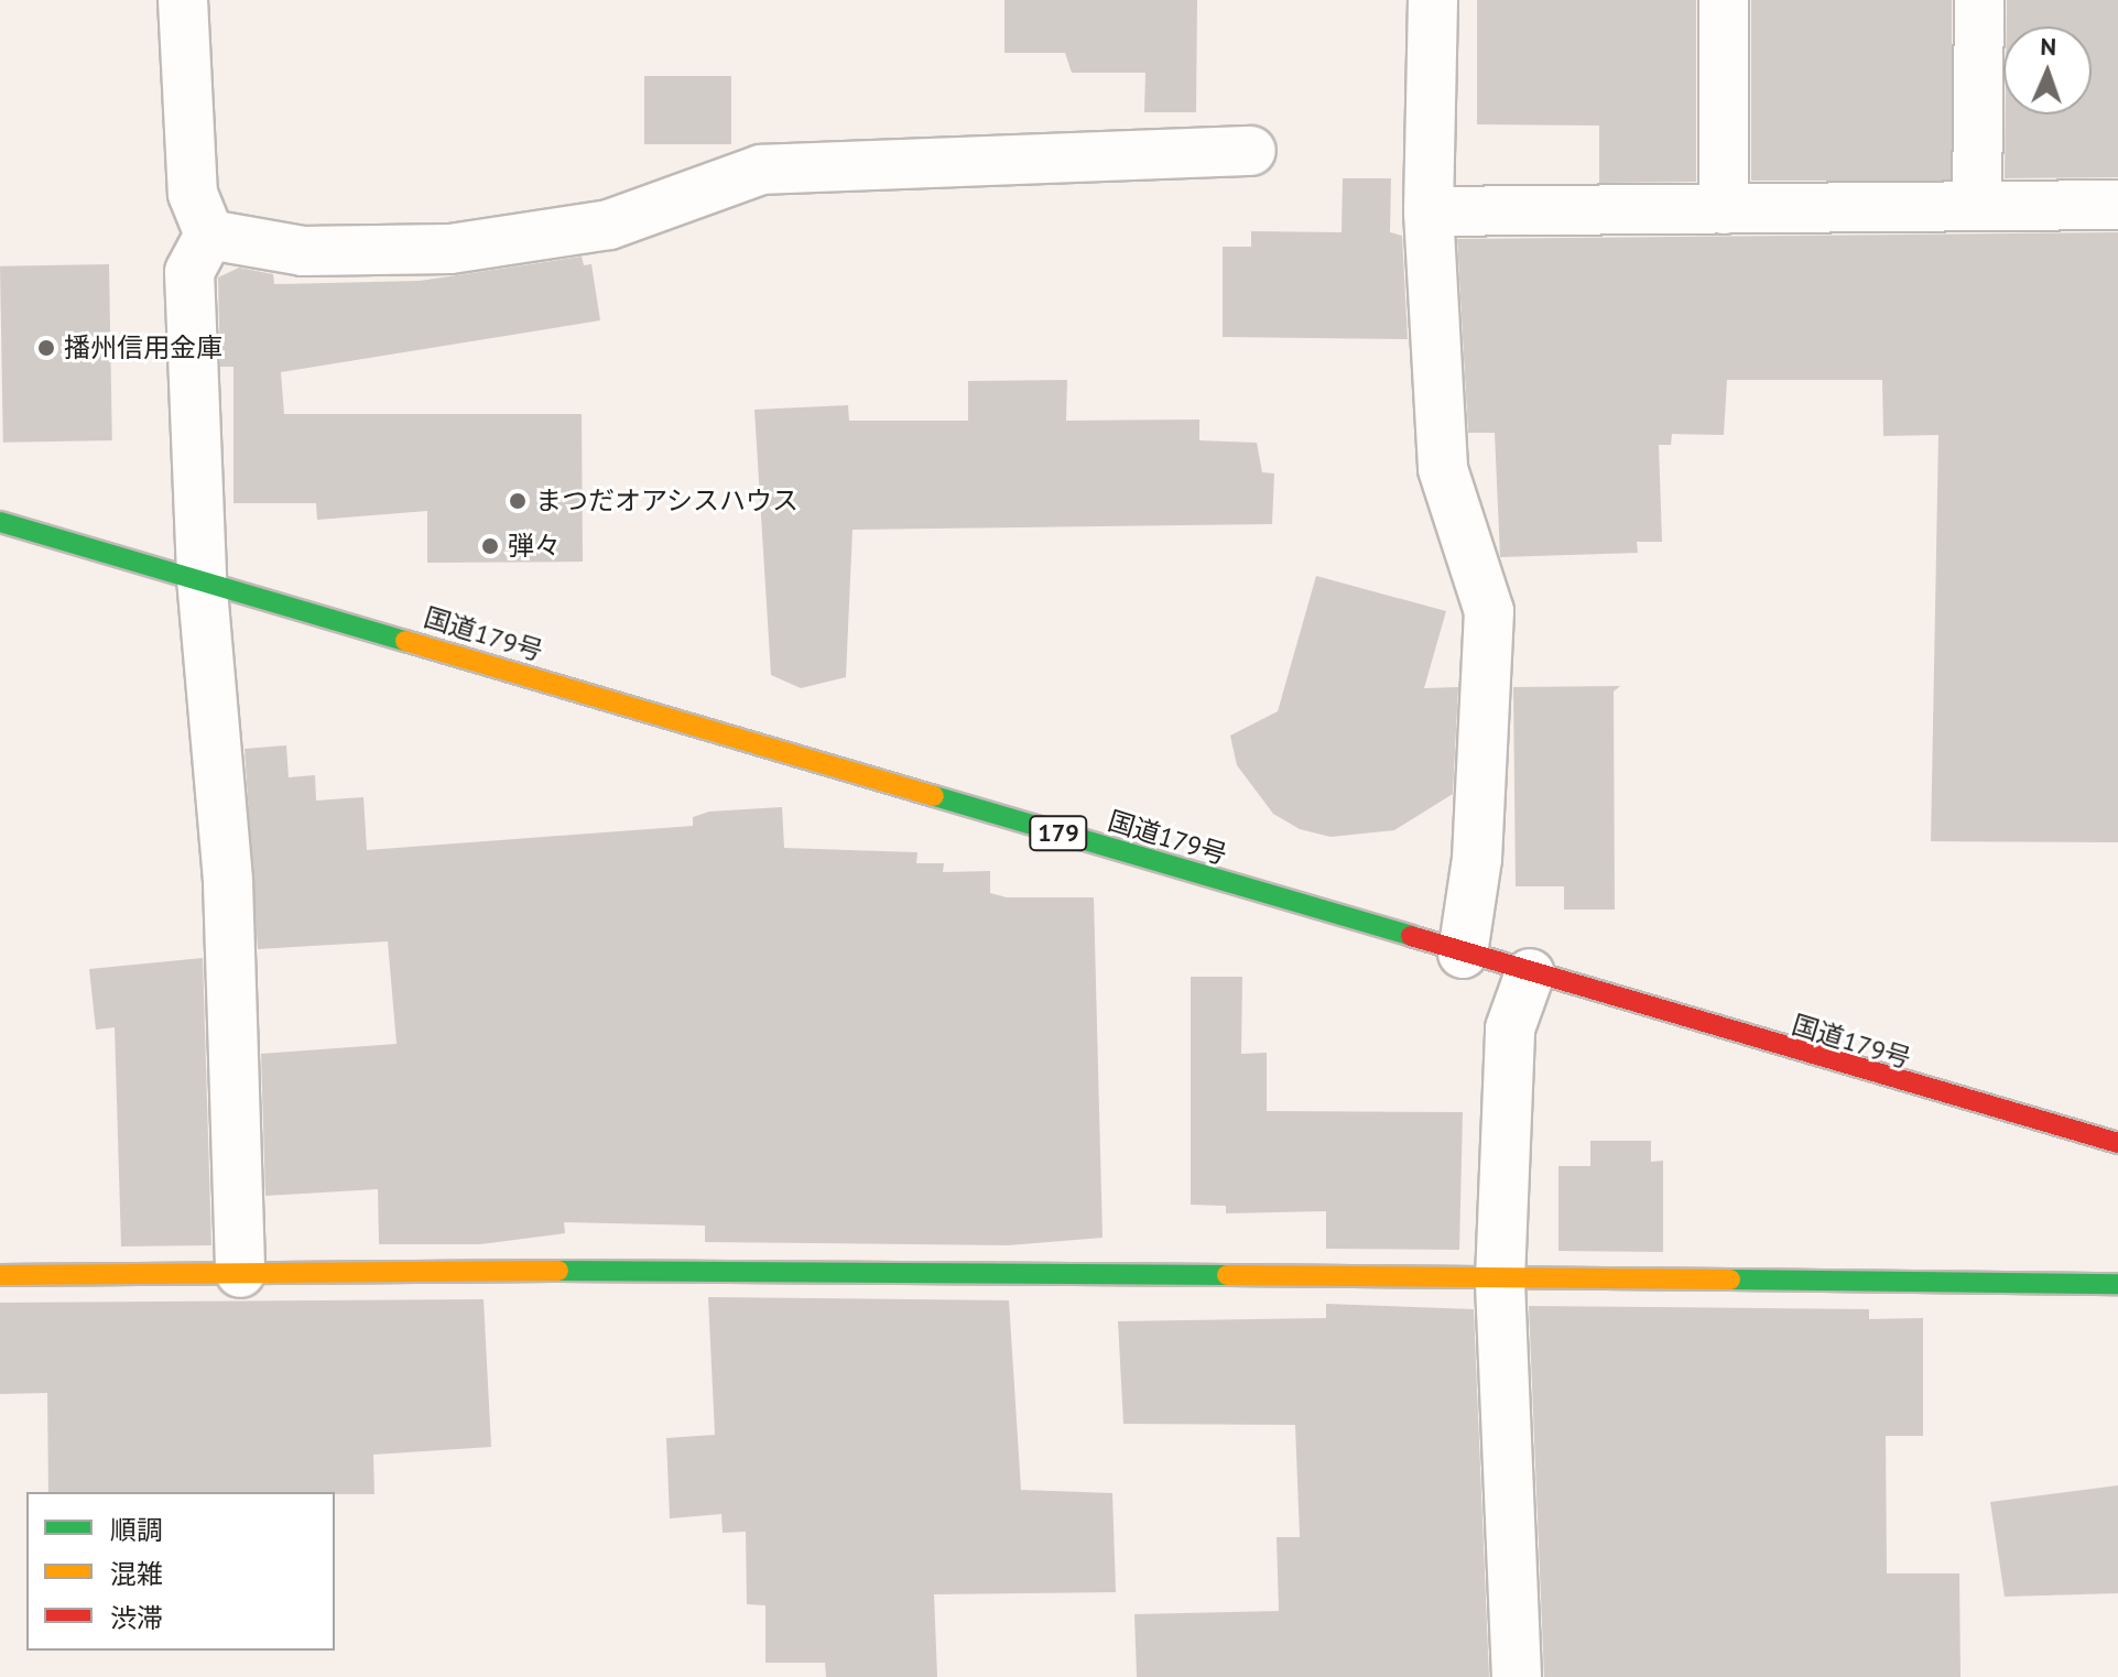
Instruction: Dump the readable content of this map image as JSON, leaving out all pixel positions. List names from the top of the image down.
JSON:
{
  "streets": {
    "main road": ["国道179号", "179"]
  },
  "places": ["播州信用金庫", "まつだオアシスハウス", "弾々"],
  "legend": ["順調", "混雑", "渋滞"],
  "north": "top"
}
